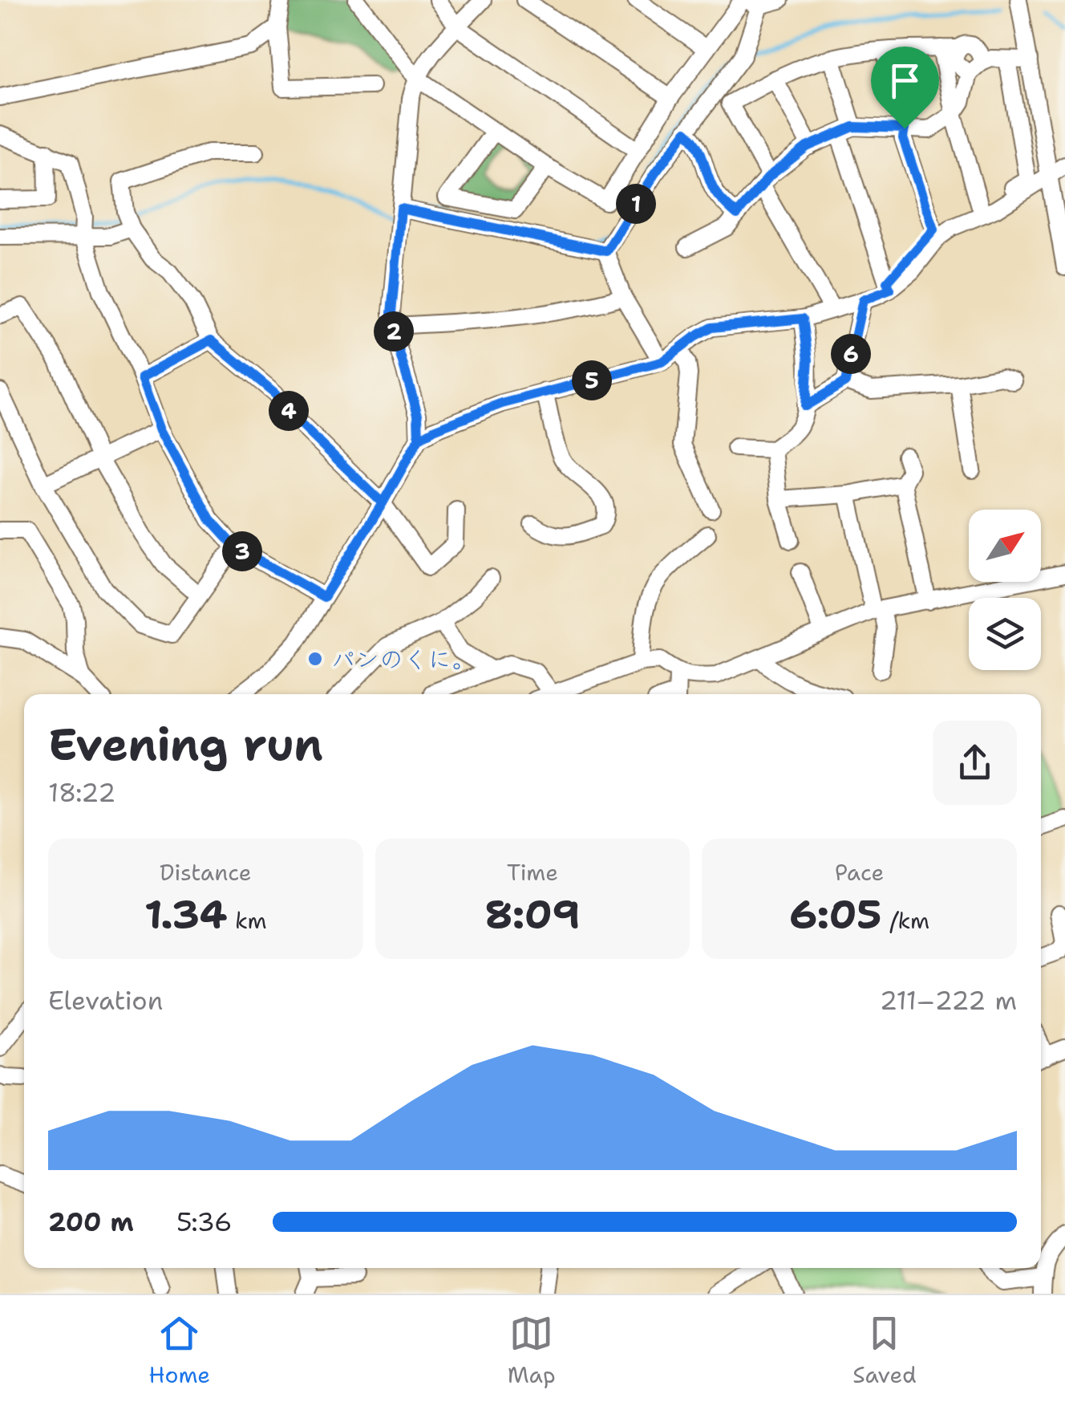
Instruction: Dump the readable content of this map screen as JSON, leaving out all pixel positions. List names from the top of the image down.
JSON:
{
  "places": ["パンのくに。"],
  "north": "top right",
  "page": {
    "pins": [
      "1",
      "2",
      "6",
      "5",
      "4",
      "3"
    ],
    "heading": ["Evening run", "18:22"],
    "stats": [
      ["Distance", "1.34 km"],
      ["Time", "8:09"],
      ["Pace", "6:05 /km"]
    ],
    "chart": ["Elevation", "211–222 m"],
    "list": [
      {
        "name": "200 m",
        "note": "5:36"
      }
    ],
    "tabs": ["Home", "Map", "Saved"]
  }
}
